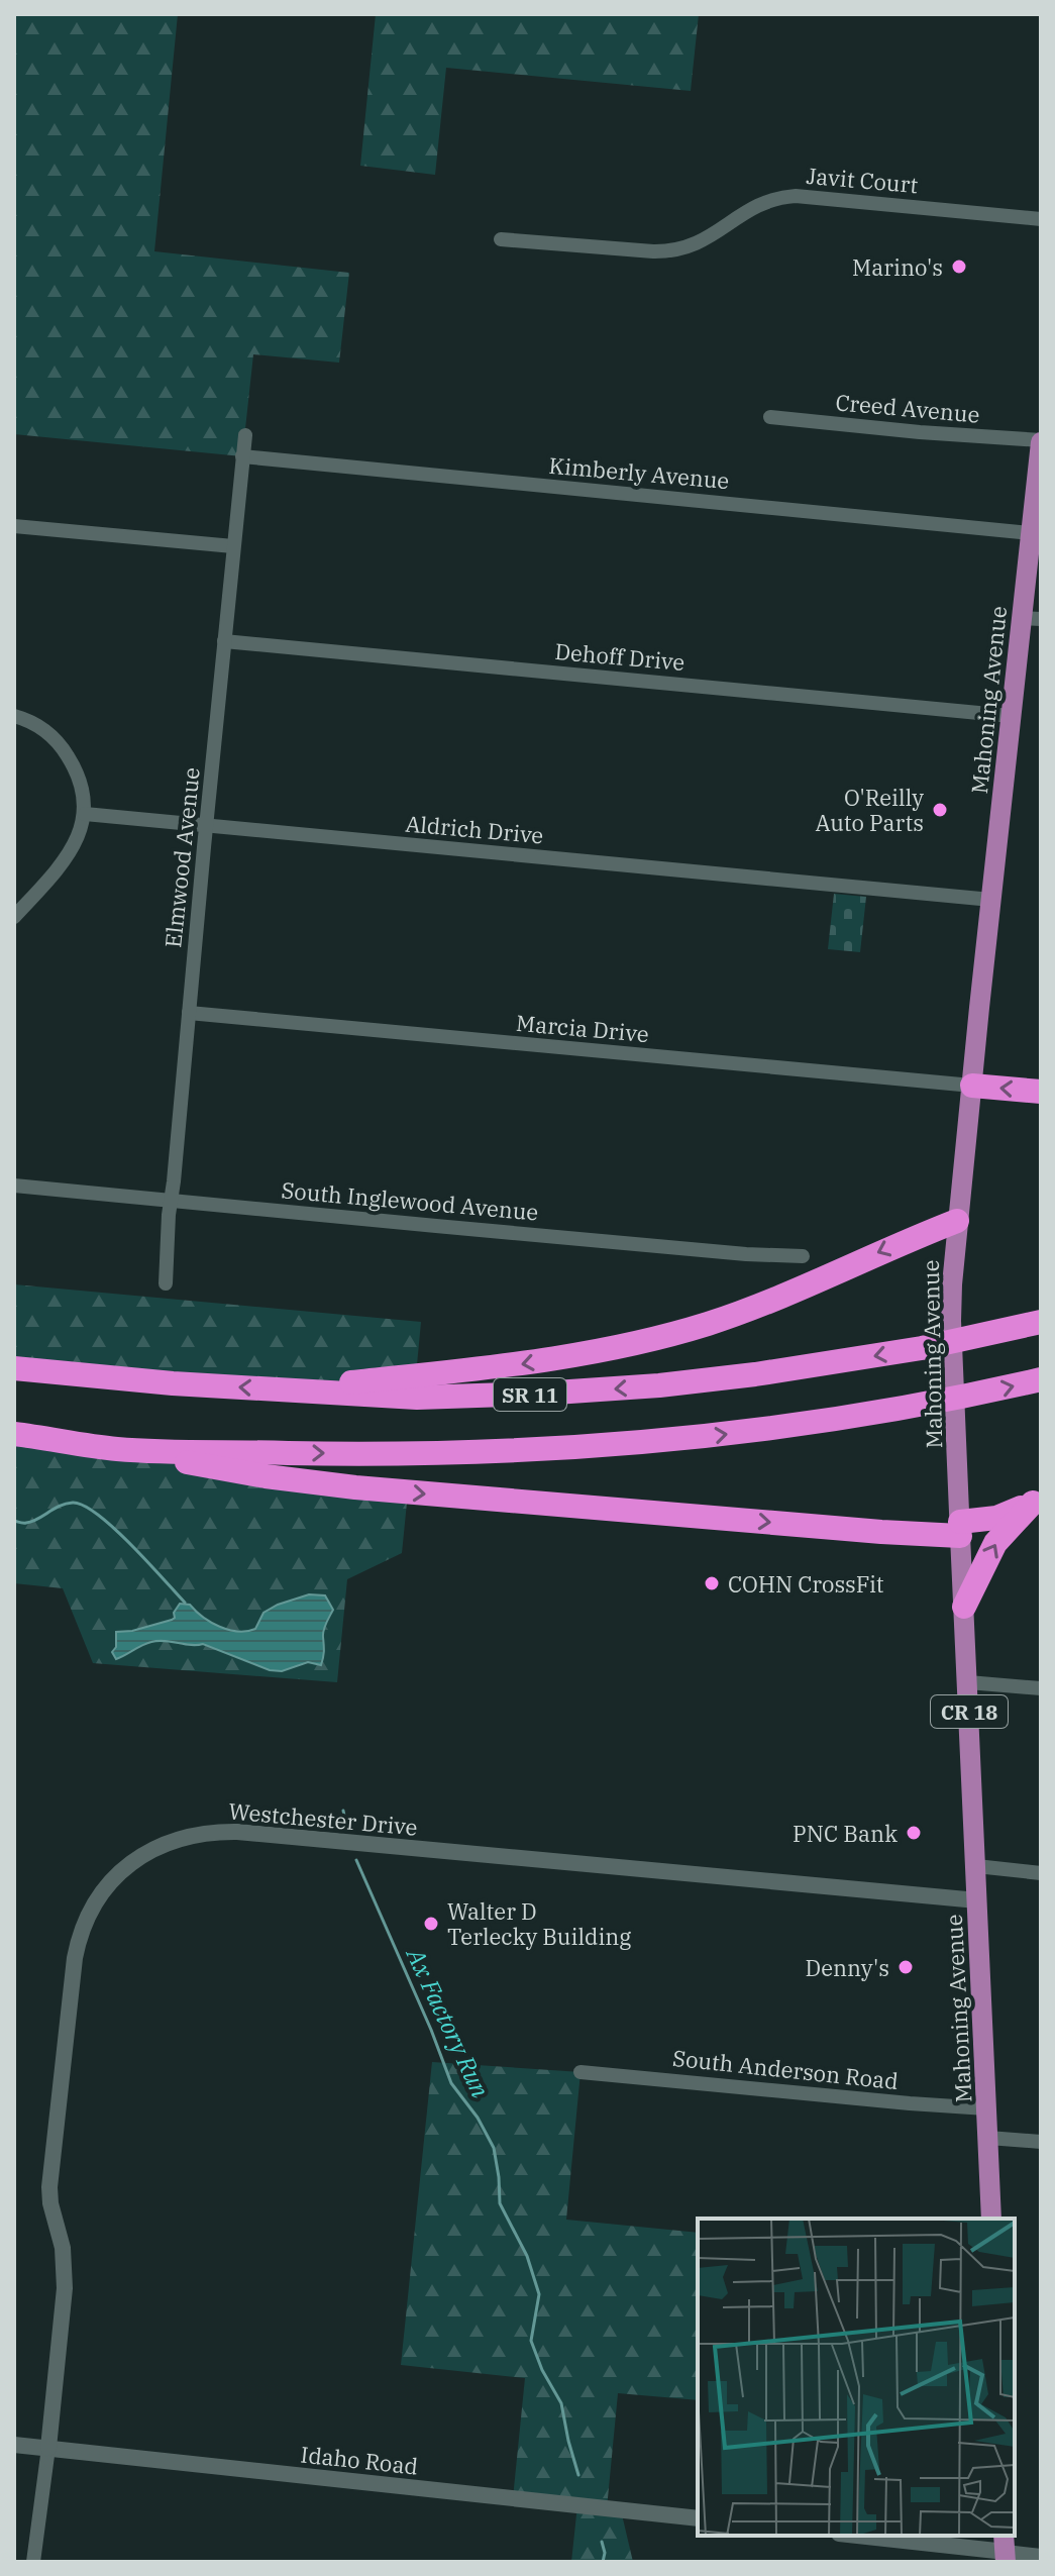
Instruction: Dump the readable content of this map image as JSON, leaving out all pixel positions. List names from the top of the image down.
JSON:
{
  "streets": {
    "highway": ["SR 11"],
    "main road": ["Mahoning Avenue", "CR 18"],
    "street": [
      "Javit Court",
      "Creed Avenue",
      "Kimberly Avenue",
      "Dehoff Drive",
      "Aldrich Drive",
      "Elmwood Avenue",
      "Marcia Drive",
      "South Inglewood Avenue",
      "Westchester Drive",
      "South Anderson Road",
      "Idaho Road"
    ]
  },
  "crossings": [
    ["Creed Avenue", "Mahoning Avenue"],
    ["Kimberly Avenue", "Mahoning Avenue"],
    ["Kimberly Avenue", "Elmwood Avenue"],
    ["Dehoff Drive", "Mahoning Avenue"],
    ["Dehoff Drive", "Elmwood Avenue"],
    ["Mahoning Avenue", "Aldrich Drive"],
    ["Mahoning Avenue", "Marcia Drive"],
    ["Mahoning Avenue", "Westchester Drive"],
    ["Mahoning Avenue", "South Anderson Road"],
    ["Aldrich Drive", "Elmwood Avenue"],
    ["Elmwood Avenue", "Marcia Drive"],
    ["Elmwood Avenue", "South Inglewood Avenue"],
    ["Westchester Drive", "Idaho Road"]
  ],
  "water": ["Ax Factory Run"],
  "places": [
    "Marino's",
    "O'Reilly Auto Parts",
    "COHN CrossFit",
    "PNC Bank",
    "Walter D Terlecky Building",
    "Denny's"
  ]
}
